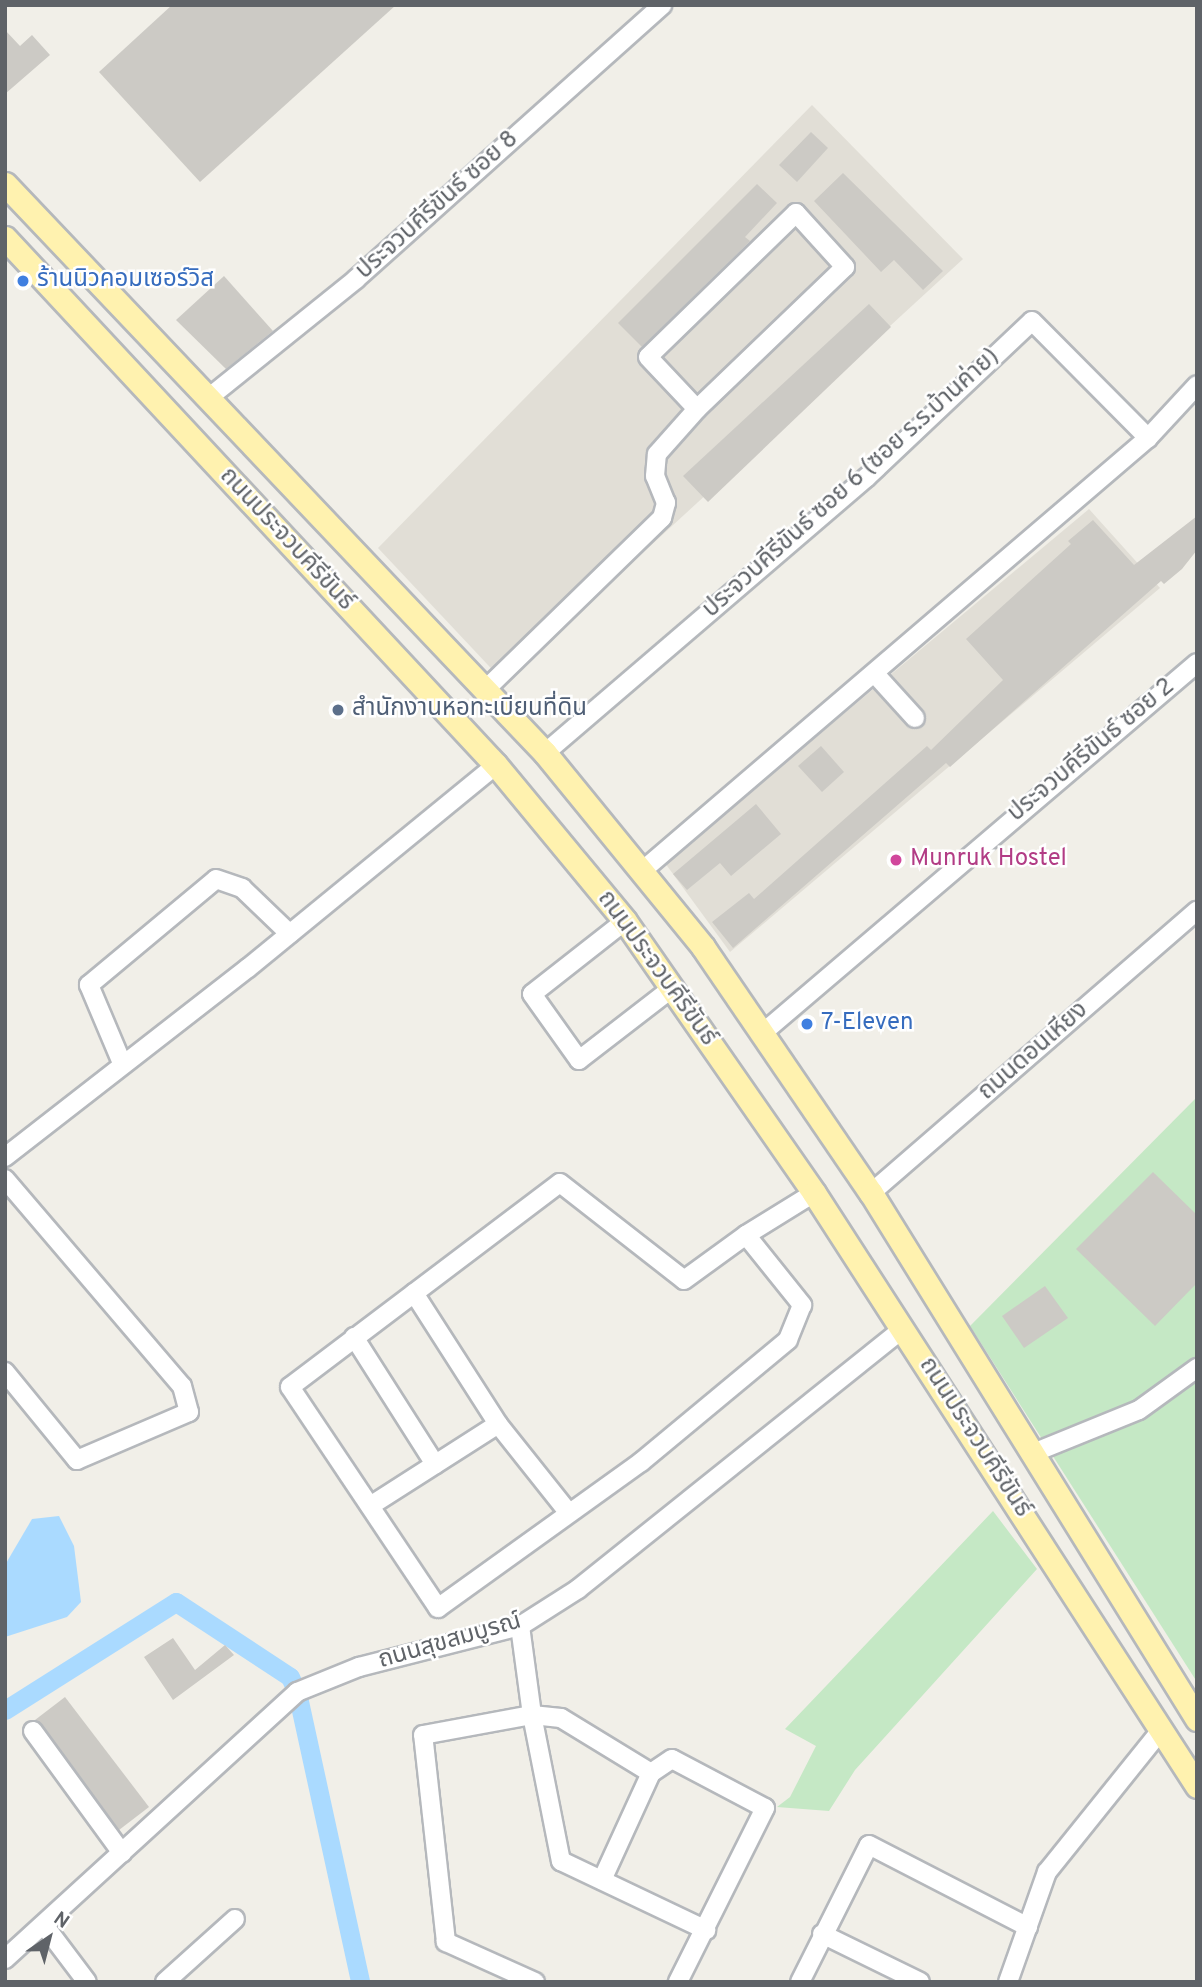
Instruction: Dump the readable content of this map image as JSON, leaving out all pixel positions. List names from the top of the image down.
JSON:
{
  "streets": {
    "main road": ["ถนนประจวบคีรีขันธ์"],
    "street": [
      "ประจวบคีรีขันธ์ ซอย 8",
      "ประจวบคีรีขันธ์ ซอย 6 (ซอย ร.ร.บ้านค่าย)",
      "ประจวบคีรีขันธ์ ซอย 2",
      "ถนนดอนเหียง",
      "ถนนสุขสมบูรณ์"
    ]
  },
  "crossings": [
    ["ประจวบคีรีขันธ์ ซอย 8", "ถนนประจวบคีรีขันธ์"],
    ["ประจวบคีรีขันธ์ ซอย 6 (ซอย ร.ร.บ้านค่าย)", "ถนนประจวบคีรีขันธ์"],
    ["ถนนประจวบคีรีขันธ์", "ประจวบคีรีขันธ์ ซอย 2"],
    ["ถนนประจวบคีรีขันธ์", "ถนนดอนเหียง"],
    ["ถนนประจวบคีรีขันธ์", "ถนนสุขสมบูรณ์"]
  ],
  "places": [
    "ร้านนิวคอมเซอร์วิส",
    "สำนักงานหอทะเบียนที่ดิน",
    "Munruk Hostel",
    "7-Eleven"
  ],
  "north": "top right"
}
